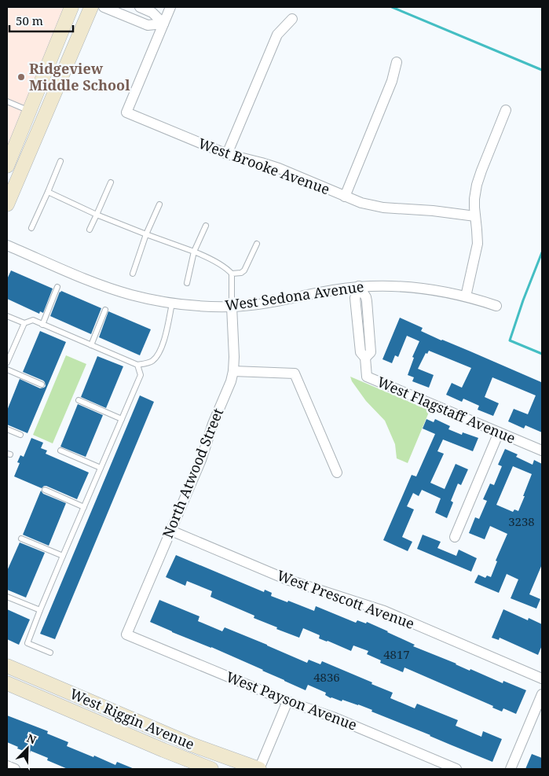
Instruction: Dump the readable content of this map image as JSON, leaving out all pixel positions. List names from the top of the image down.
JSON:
{
  "streets": {
    "main road": ["West Riggin Avenue"],
    "street": [
      "West Brooke Avenue",
      "West Sedona Avenue",
      "West Flagstaff Avenue",
      "North Atwood Street",
      "West Prescott Avenue",
      "West Payson Avenue"
    ]
  },
  "crossings": [
    ["West Sedona Avenue", "West Flagstaff Avenue"],
    ["West Sedona Avenue", "North Atwood Street"],
    ["North Atwood Street", "West Prescott Avenue"],
    ["North Atwood Street", "West Payson Avenue"]
  ],
  "places": ["Ridgeview Middle School"],
  "house_numbers": ["3238", "4817", "4836"],
  "scale_bar": "50 m",
  "north": "top right"
}
